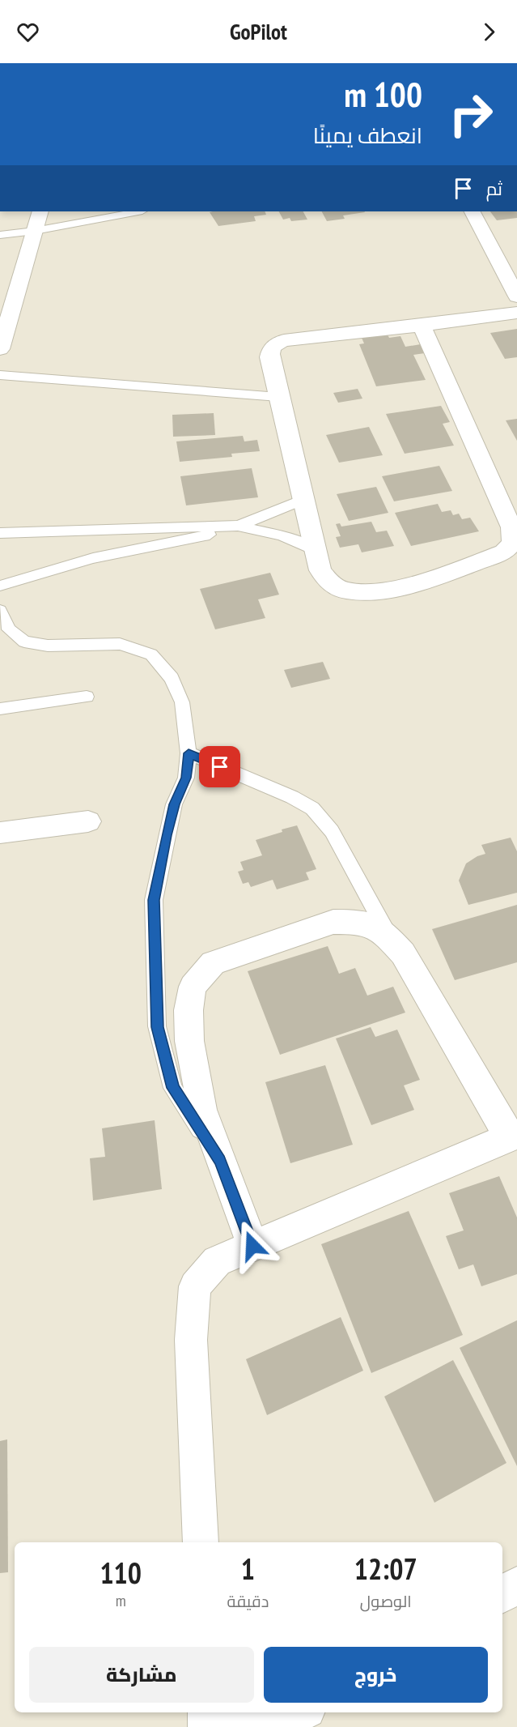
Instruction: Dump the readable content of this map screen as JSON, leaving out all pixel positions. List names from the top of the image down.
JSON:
{
  "page": {
    "header": "GoPilot",
    "turn": ["100 m", "انعطف يمينًا"],
    "then": "ثم",
    "eta": [
      "12:07",
      "الوصول",
      "1",
      "دقيقة",
      "110",
      "m"
    ],
    "buttons": ["خروج", "مشاركة"]
  }
}
